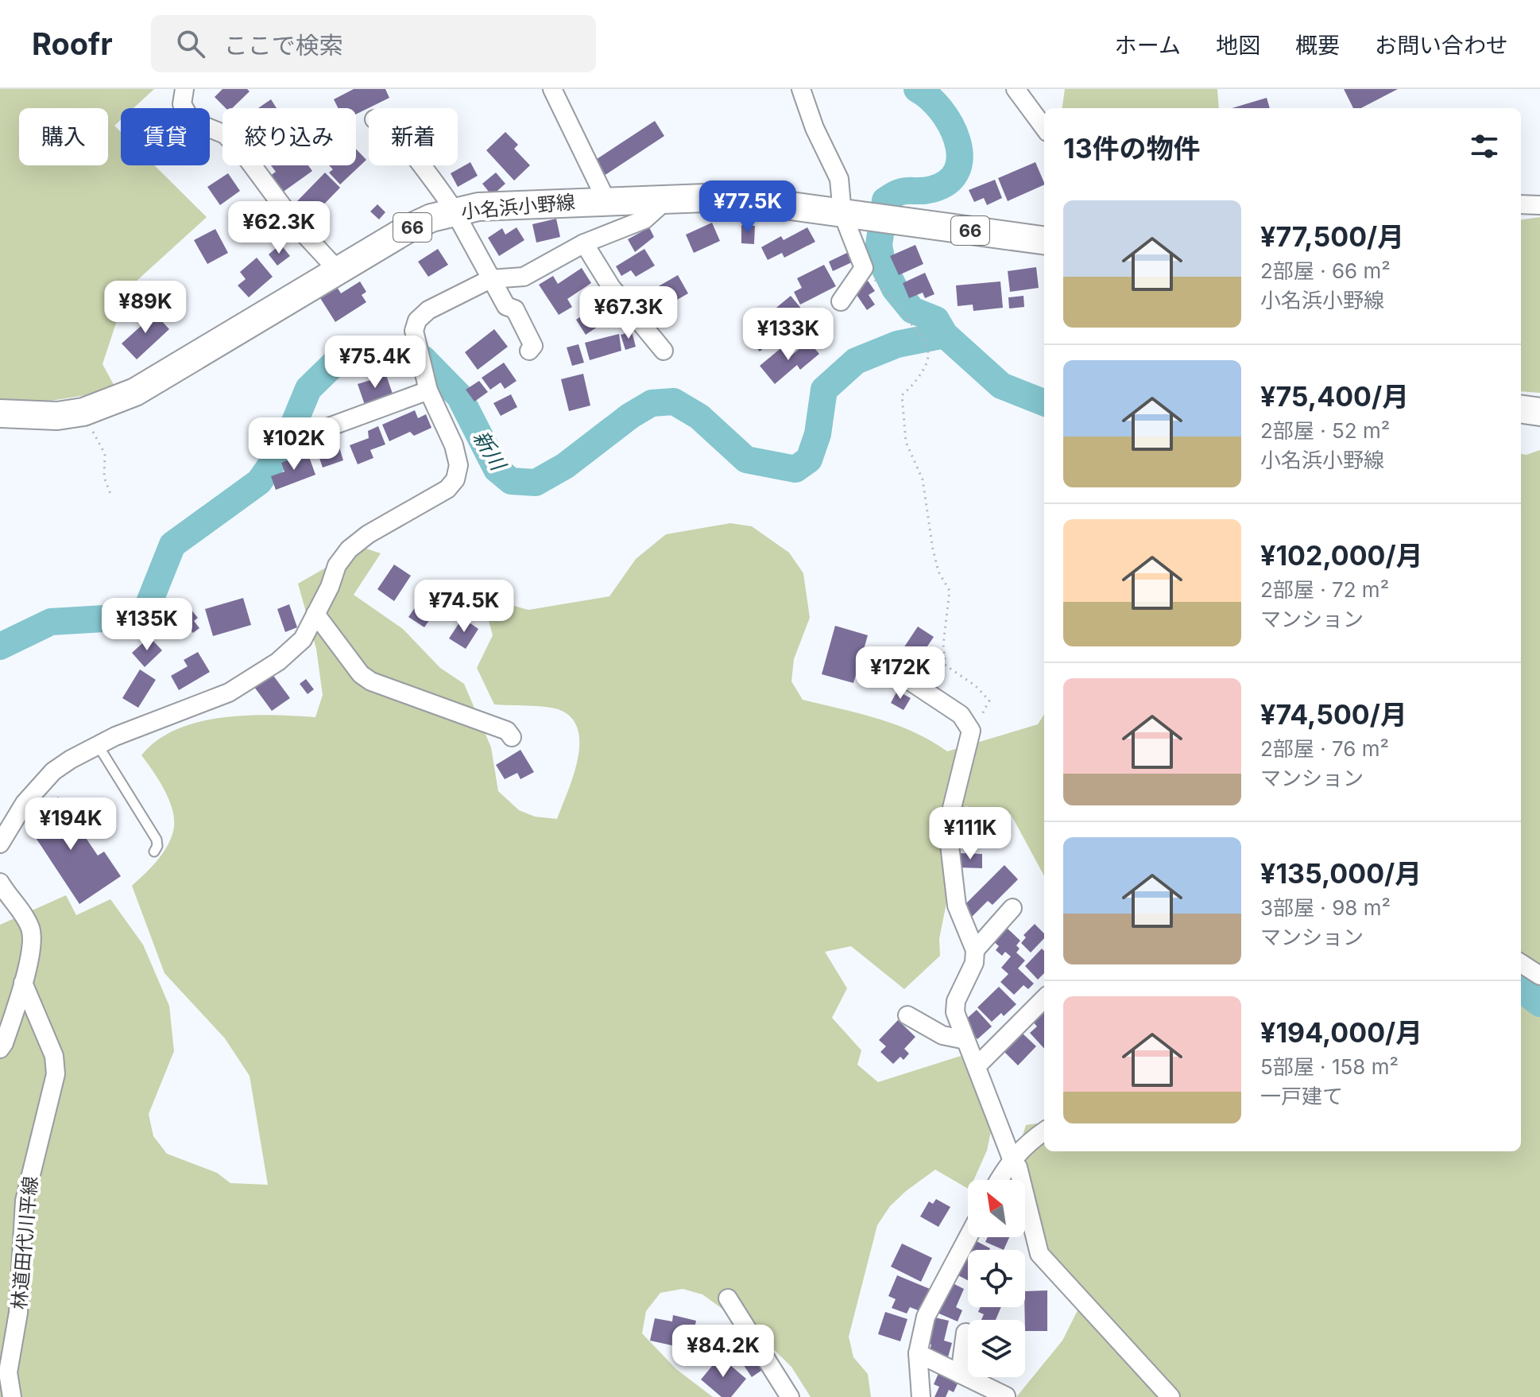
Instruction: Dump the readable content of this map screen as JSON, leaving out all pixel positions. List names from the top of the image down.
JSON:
{
  "streets": {
    "main road": ["小名浜小野線", "66"],
    "street": ["林道田代川平線"]
  },
  "water": ["新川"],
  "north": "top left",
  "page": {
    "header": "Roofr",
    "search": "ここで検索",
    "nav": [
      "ホーム",
      "地図",
      "概要",
      "お問い合わせ"
    ],
    "chip": [
      "購入",
      "賃貸",
      "絞り込み",
      "新着"
    ],
    "heading": "13件の物件",
    "price": [
      "¥77.5K",
      "¥62.3K",
      "¥89K",
      "¥67.3K",
      "¥133K",
      "¥75.4K",
      "¥102K",
      "¥74.5K",
      "¥135K",
      "¥172K",
      "¥194K",
      "¥111K",
      "¥84.2K"
    ],
    "list": [
      {
        "name": "¥77,500/月",
        "note": "2部屋 · 66 m² · 小名浜小野線"
      },
      {
        "name": "¥75,400/月",
        "note": "2部屋 · 52 m² · 小名浜小野線"
      },
      {
        "name": "¥102,000/月",
        "note": "2部屋 · 72 m² · マンション"
      },
      {
        "name": "¥74,500/月",
        "note": "2部屋 · 76 m² · マンション"
      },
      {
        "name": "¥135,000/月",
        "note": "3部屋 · 98 m² · マンション"
      },
      {
        "name": "¥194,000/月",
        "note": "5部屋 · 158 m² · 一戸建て"
      }
    ]
  }
}
